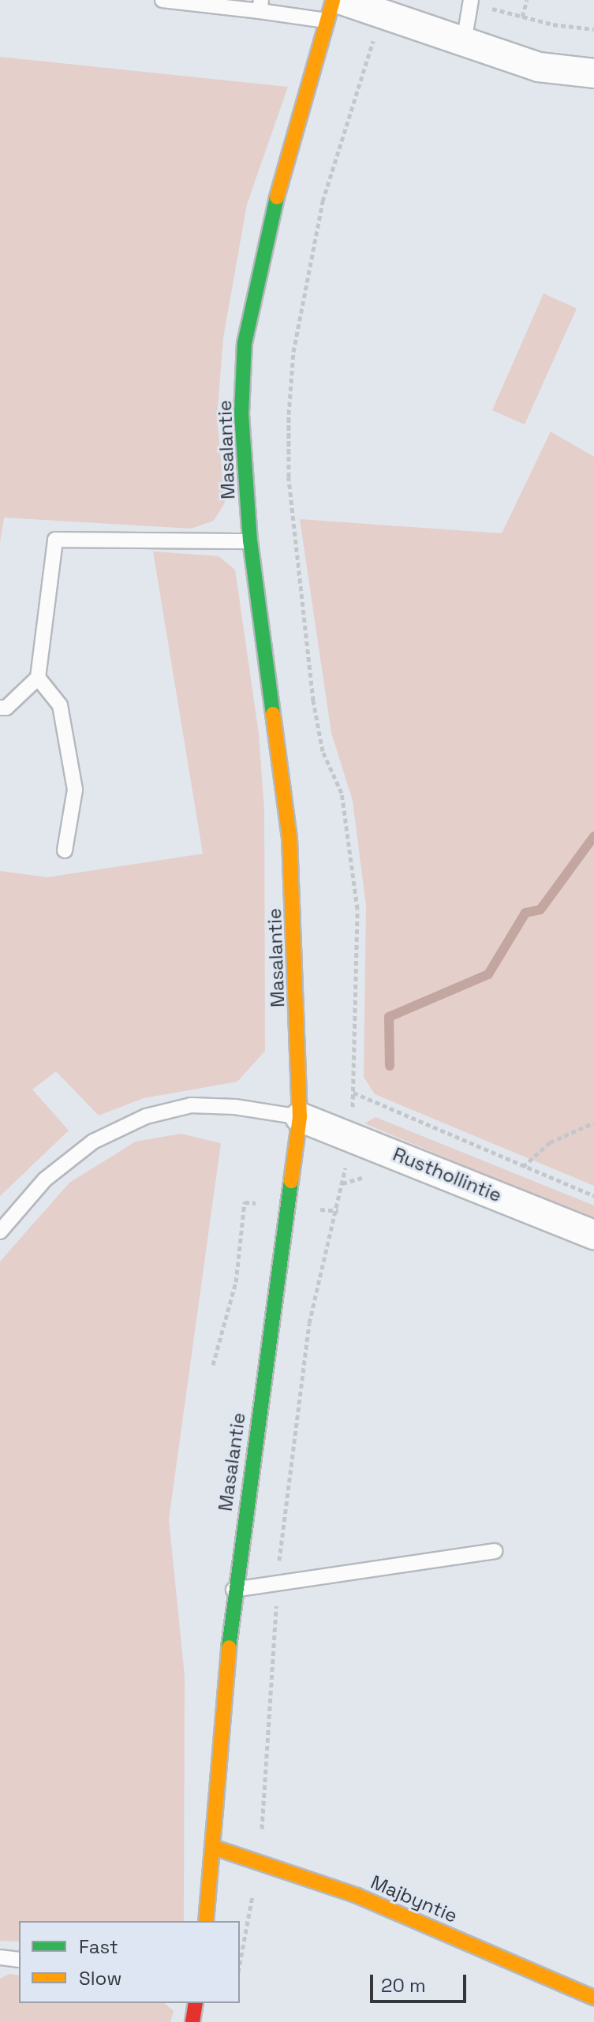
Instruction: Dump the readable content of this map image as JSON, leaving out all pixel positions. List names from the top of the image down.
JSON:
{
  "streets": {
    "street": ["Masalantie", "Rusthollintie", "Majbyntie"]
  },
  "crossings": [
    ["Masalantie", "Rusthollintie"],
    ["Masalantie", "Majbyntie"]
  ],
  "legend": ["Fast", "Slow"],
  "scale_bar": "20 m"
}
